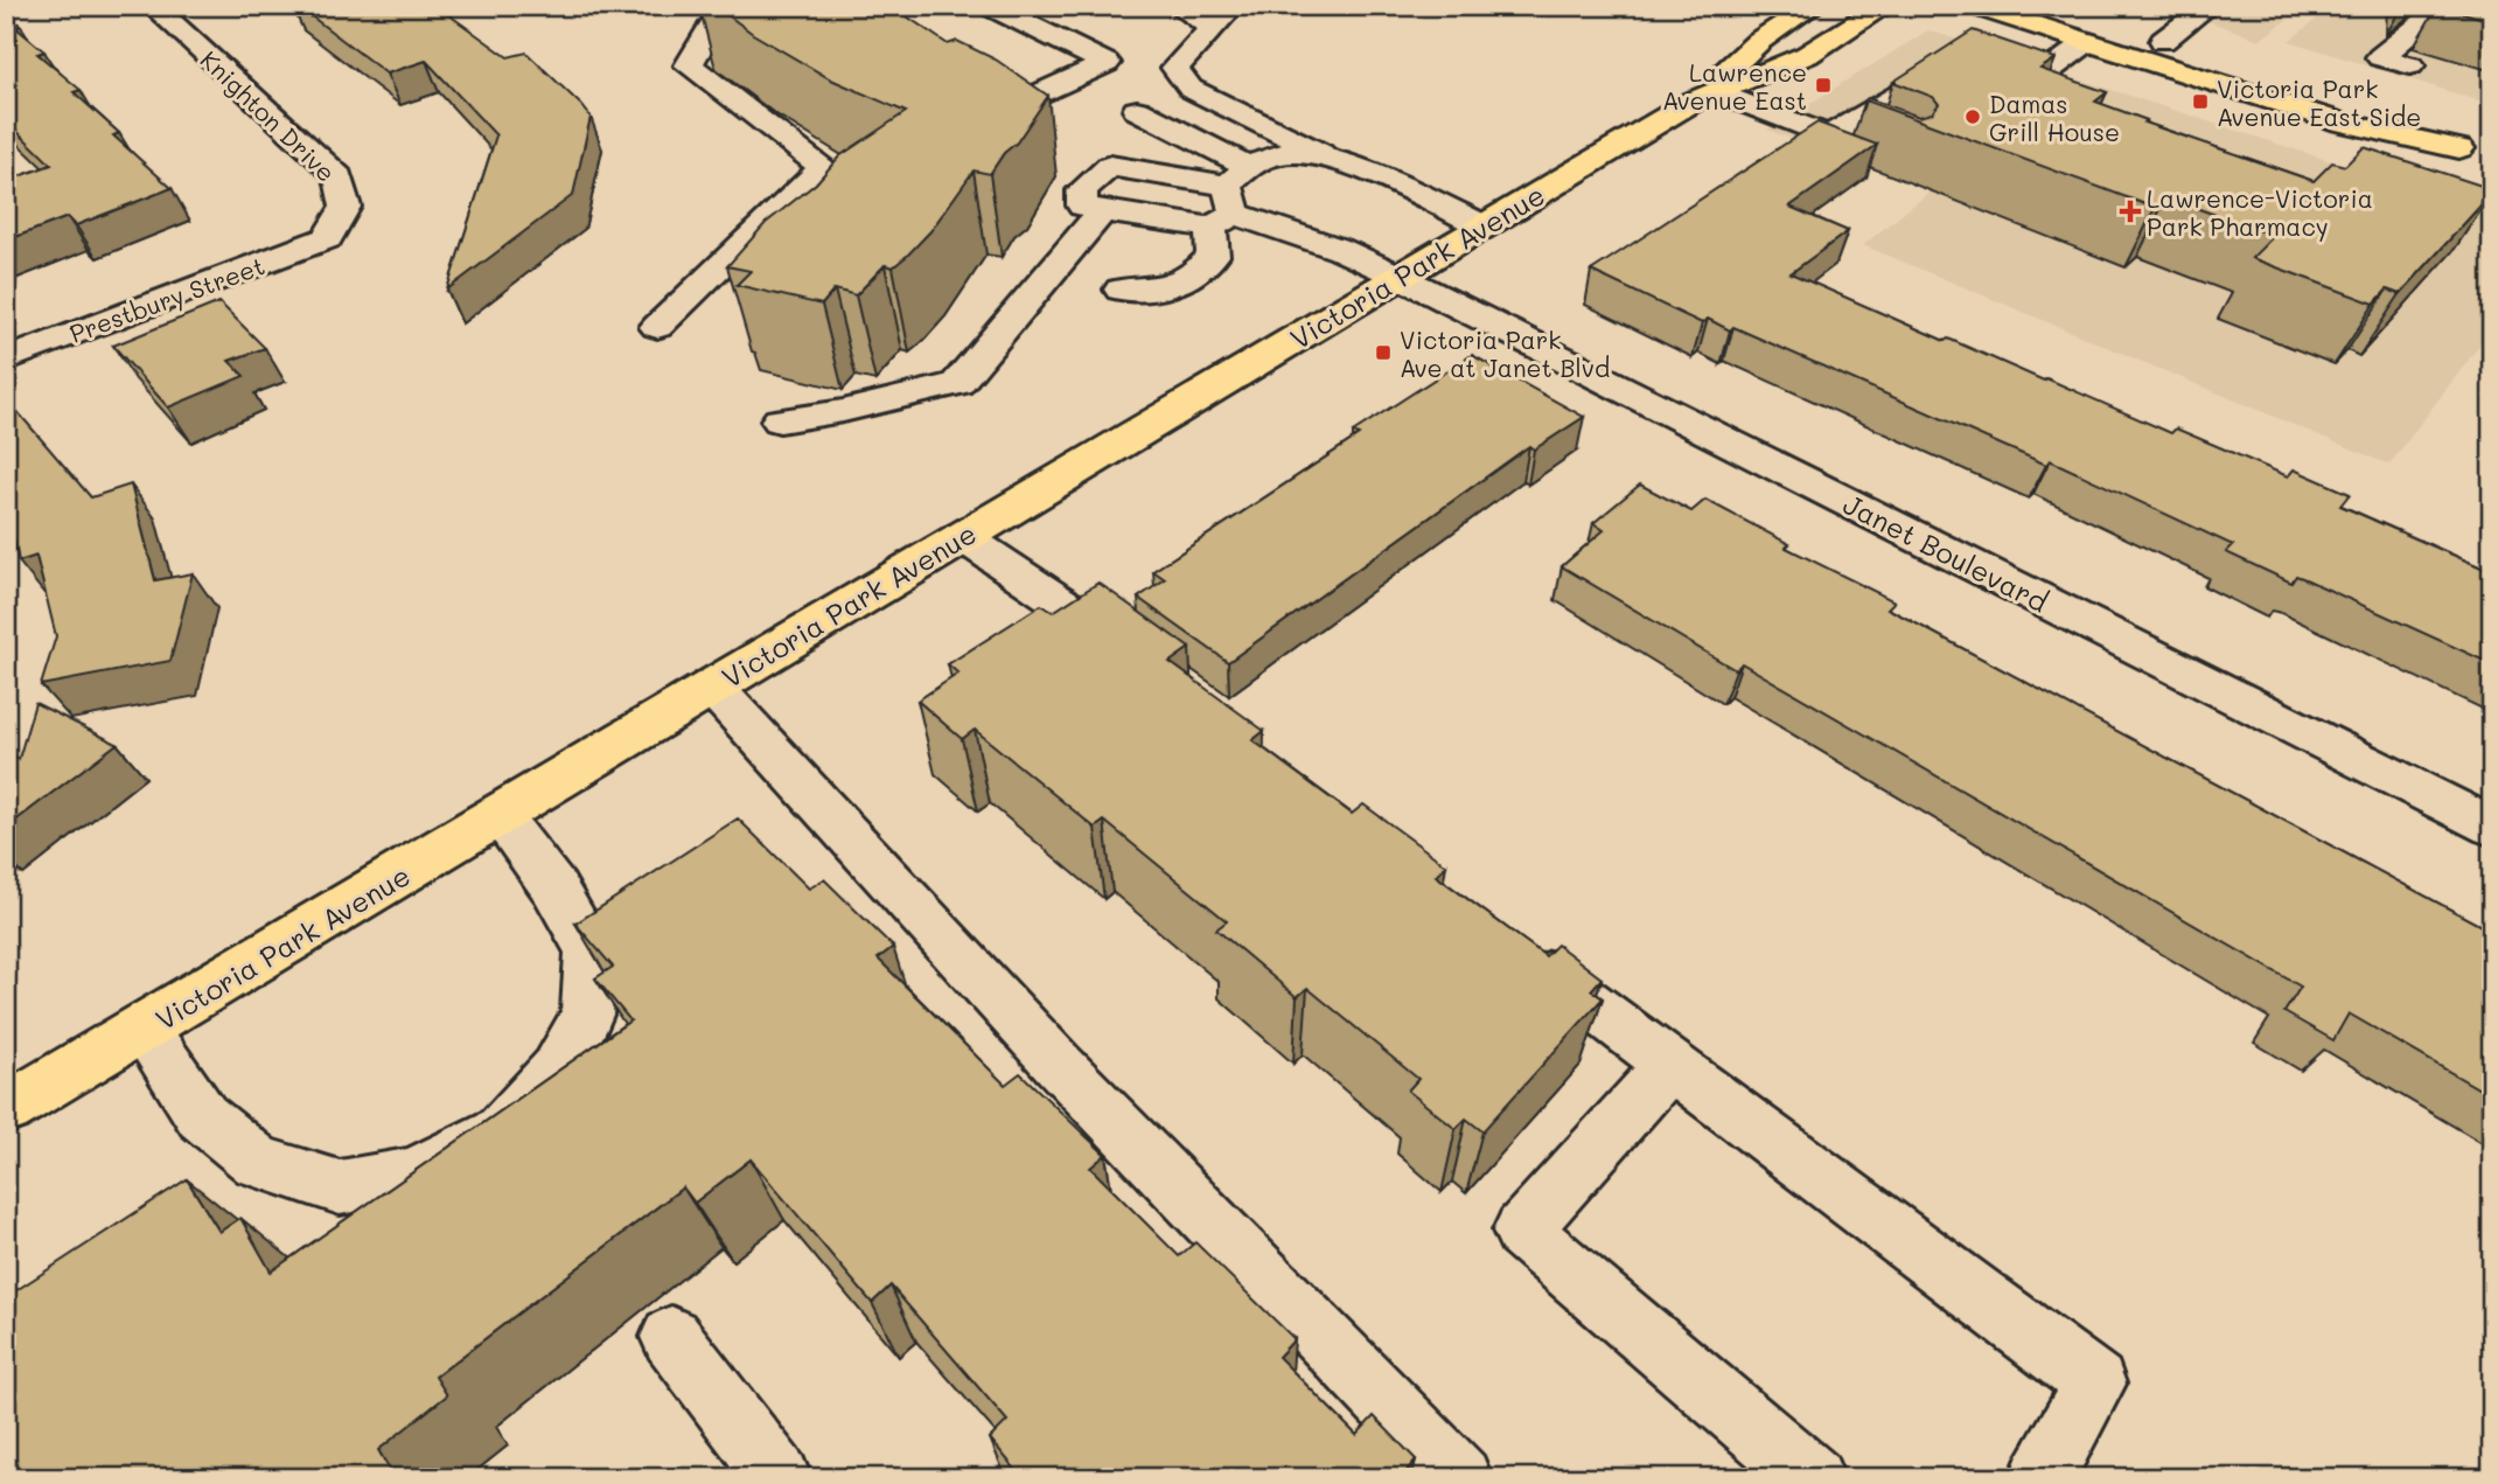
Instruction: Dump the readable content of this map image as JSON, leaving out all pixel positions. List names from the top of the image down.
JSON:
{
  "streets": {
    "main road": ["Victoria Park Avenue"],
    "street": ["Knighton Drive", "Prestbury Street", "Janet Boulevard"]
  },
  "crossings": [
    ["Knighton Drive", "Prestbury Street"],
    ["Victoria Park Avenue", "Janet Boulevard"]
  ],
  "places": {
    "transit": ["Lawrence Avenue East", "Victoria Park Avenue East Side", "Victoria Park Ave at Janet Blvd"],
    "other": ["Damas Grill House"],
    "health": ["Lawrence-Victoria Park Pharmacy"]
  }
}
